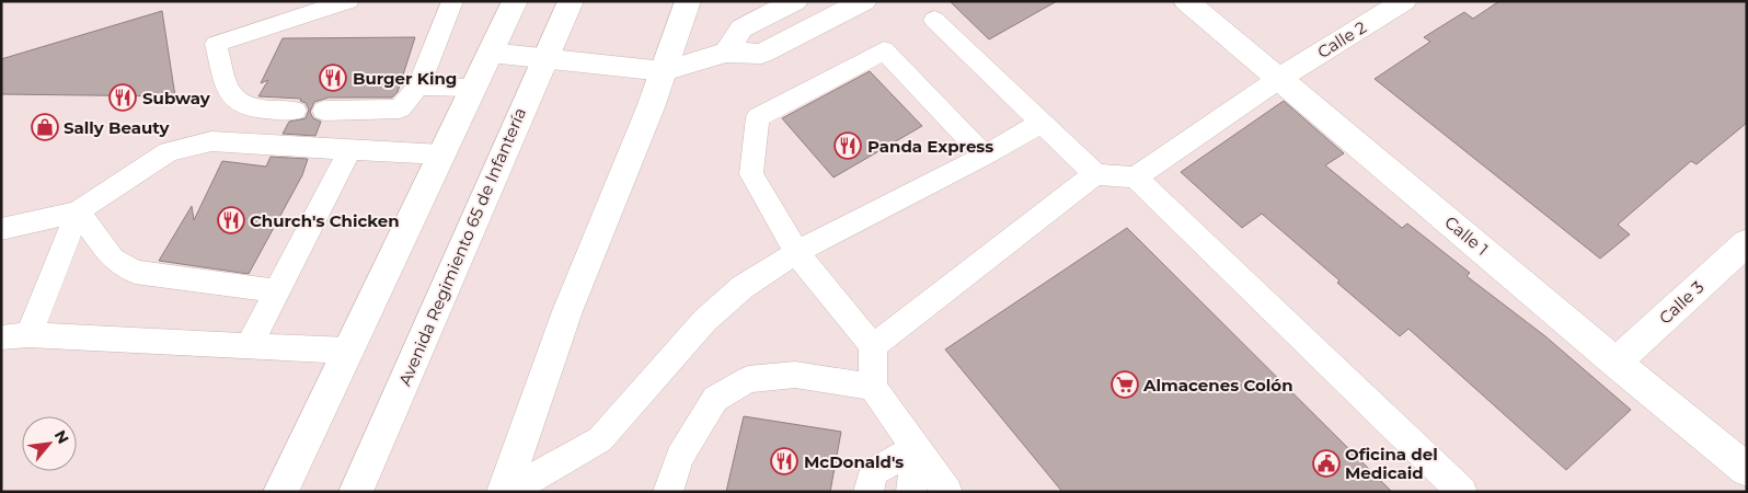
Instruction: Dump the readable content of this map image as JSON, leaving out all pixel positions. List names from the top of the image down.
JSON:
{
  "streets": {
    "main road": [
      "Calle 2",
      "Calle 1",
      "Avenida Regimiento 65 de Infantería",
      "Calle 3"
    ]
  },
  "crossings": [
    ["Calle 2", "Calle 1"],
    ["Calle 1", "Calle 3"]
  ],
  "places": {
    "restaurant": [
      "Burger King",
      "Subway",
      "Panda Express",
      "Church's Chicken",
      "McDonald's"
    ],
    "shop": ["Sally Beauty"],
    "supermarket": ["Almacenes Colón"],
    "public building": ["Oficina del Medicaid"]
  },
  "north": "top right"
}
